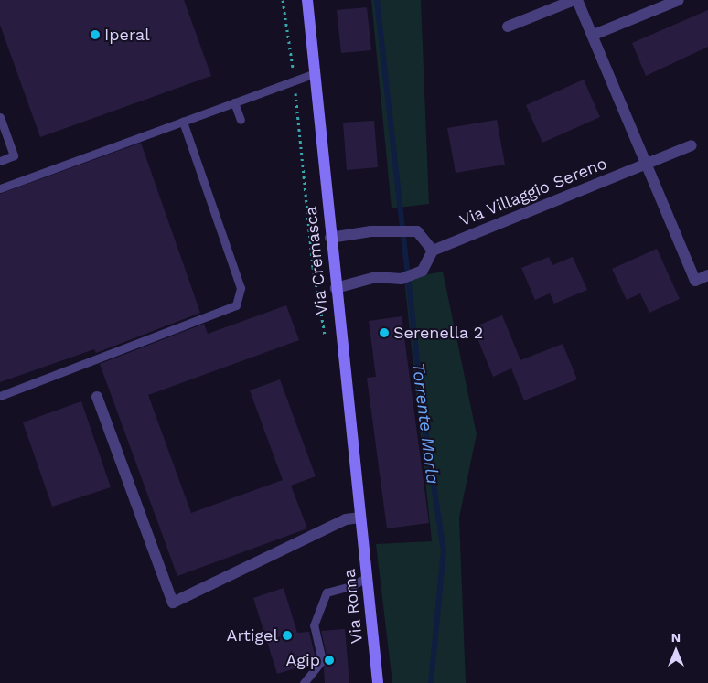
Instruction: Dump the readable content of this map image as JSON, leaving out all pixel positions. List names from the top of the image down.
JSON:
{
  "streets": {
    "main road": ["Via Cremasca", "Via Roma"],
    "street": ["Via Villaggio Sereno"]
  },
  "crossings": [
    ["Via Cremasca", "Via Roma"]
  ],
  "water": ["Torrente Morla"],
  "places": [
    "Iperal",
    "Serenella 2",
    "Artigel",
    "Agip"
  ],
  "north": "top"
}
